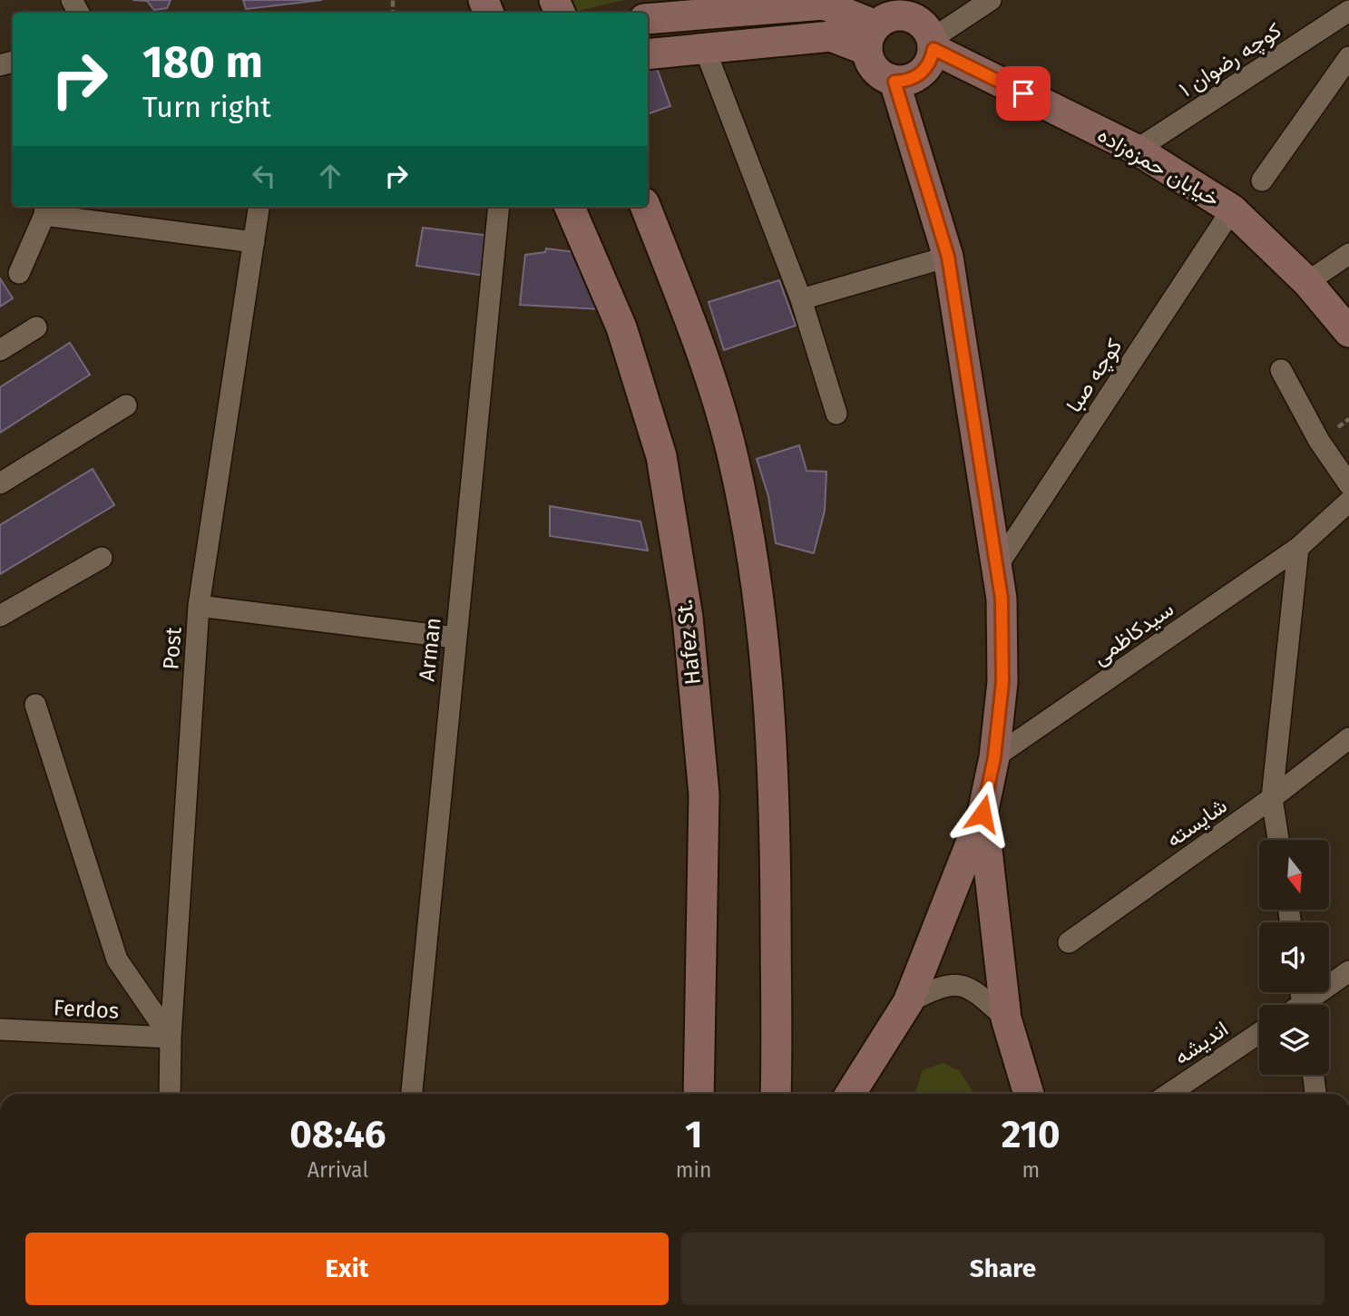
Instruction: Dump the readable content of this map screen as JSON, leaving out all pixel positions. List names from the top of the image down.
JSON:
{
  "streets": {
    "street": [
      "کوچه رضوان ۱",
      "خیابان حمزه‌زاده",
      "کوچه صبا",
      "سیدکاظمی",
      "Hafez St.",
      "Post",
      "Arman",
      "شایسته",
      "Ferdos",
      "اندیشه"
    ]
  },
  "crossings": [
    ["کوچه رضوان ۱", "خیابان حمزه‌زاده"],
    ["خیابان حمزه‌زاده", "کوچه صبا"],
    ["Post", "Ferdos"]
  ],
  "north": "bottom",
  "page": {
    "turn": ["180 m", "Turn right"],
    "eta": [
      "08:46",
      "Arrival",
      "1",
      "min",
      "210",
      "m"
    ],
    "buttons": ["Exit", "Share"]
  }
}
